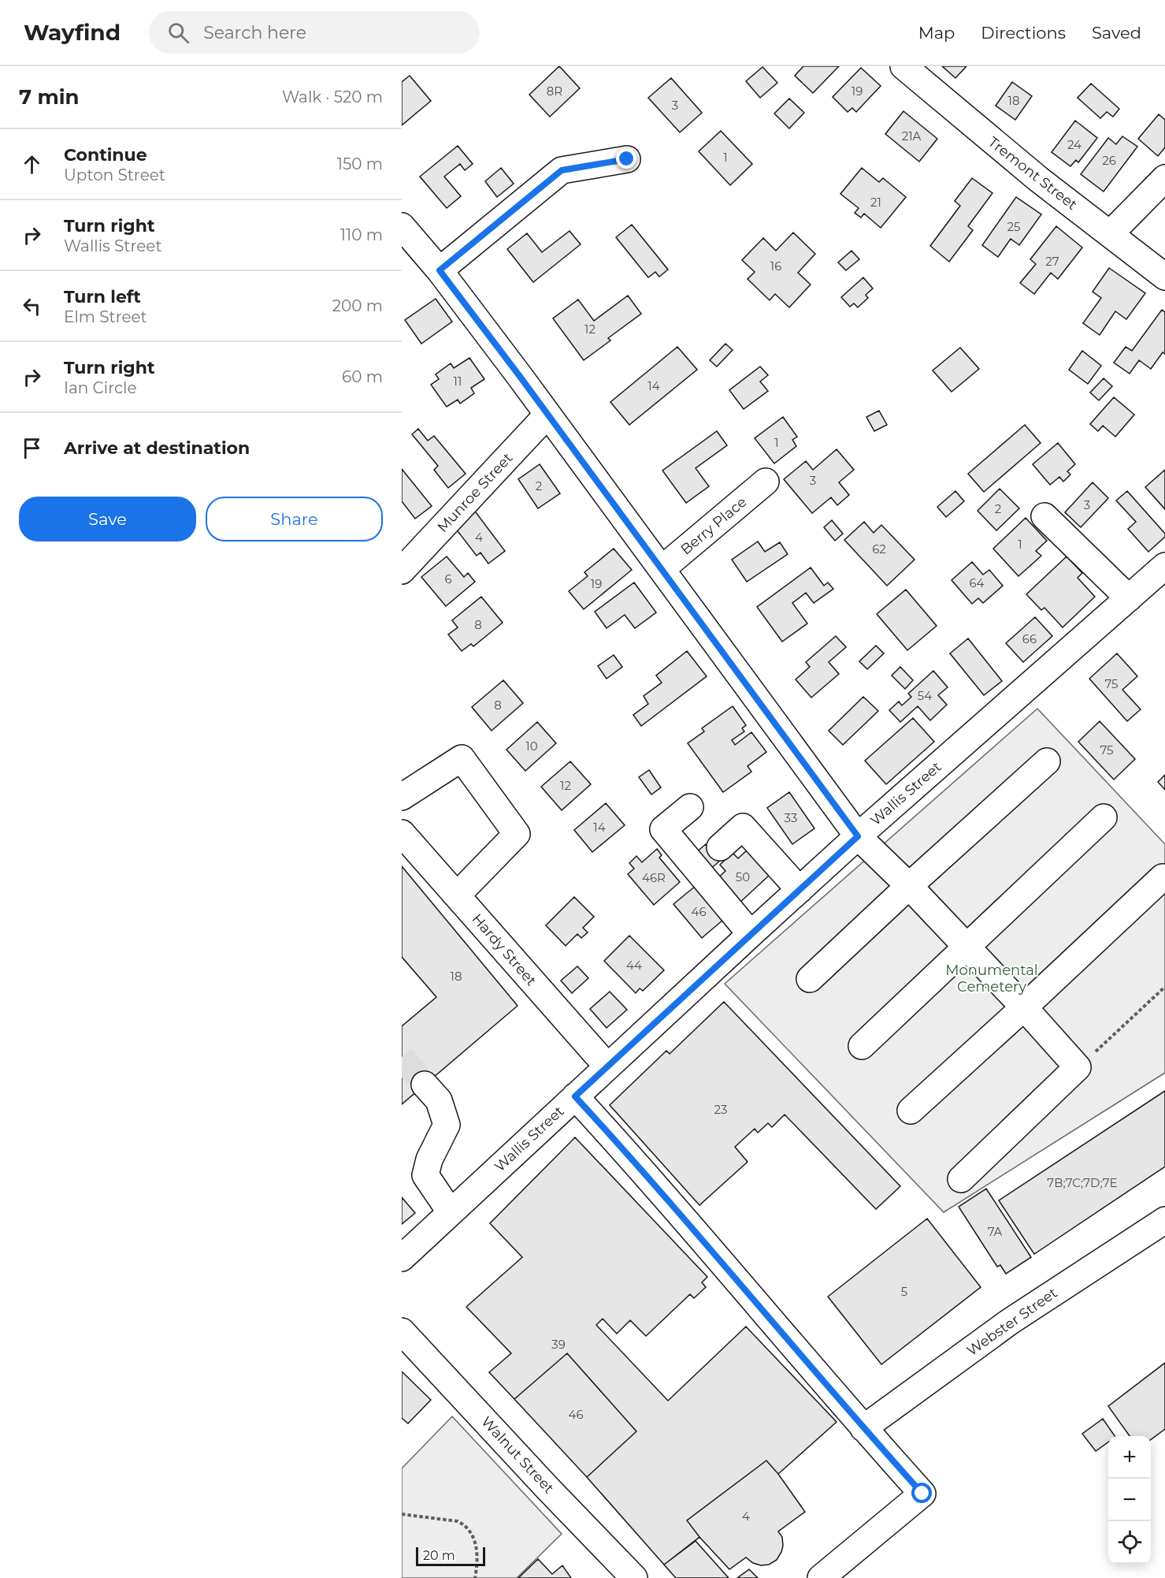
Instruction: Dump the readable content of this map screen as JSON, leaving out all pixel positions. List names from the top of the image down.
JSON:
{
  "streets": {
    "street": [
      "Tremont Street",
      "Munroe Street",
      "Berry Place",
      "Wallis Street",
      "Hardy Street",
      "Webster Street",
      "Walnut Street"
    ]
  },
  "crossings": [
    ["Wallis Street", "Hardy Street"]
  ],
  "parks": ["Monumental Cemetery"],
  "house_numbers": [
    "8R",
    "19",
    "18",
    "3",
    "21A",
    "24",
    "1",
    "26",
    "21",
    "25",
    "27",
    "16",
    "12",
    "11",
    "14",
    "1",
    "3",
    "2",
    "3",
    "2",
    "4",
    "1",
    "62",
    "6",
    "64",
    "19",
    "8",
    "66",
    "75",
    "54",
    "8",
    "10",
    "75",
    "12",
    "33",
    "14",
    "50",
    "46R",
    "46",
    "44",
    "18",
    "23",
    "7B;7C;7D;7E",
    "7A",
    "5",
    "39",
    "46",
    "4"
  ],
  "scale_bar": "20 m",
  "page": {
    "header": "Wayfind",
    "search": "Search here",
    "nav": ["Map", "Directions", "Saved"],
    "heading": ["7 min", "Walk · 520 m"],
    "list": [
      ["Continue", "Upton Street", "150 m"],
      ["Turn right", "Wallis Street", "110 m"],
      ["Turn left", "Elm Street", "200 m"],
      ["Turn right", "Ian Circle", "60 m"],
      "Arrive at destination"
    ],
    "buttons": ["Save", "Share"],
    "map_buttons": ["+", "−"],
    "scale": "20 m"
  }
}
